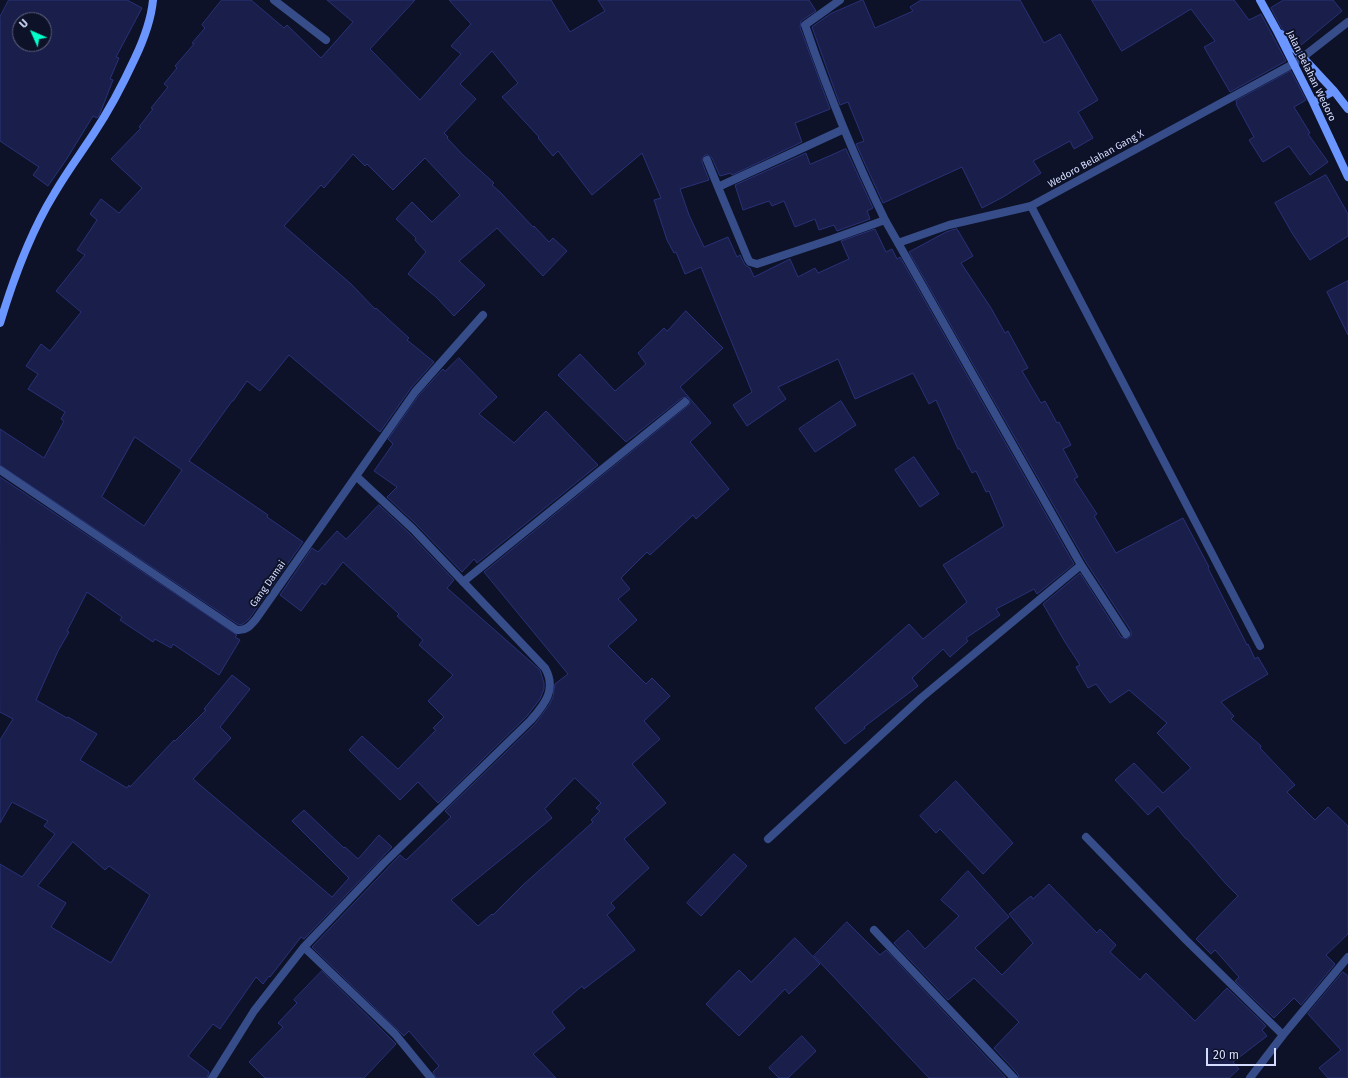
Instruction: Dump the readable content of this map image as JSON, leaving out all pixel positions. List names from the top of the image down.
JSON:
{
  "streets": {
    "street": ["Jalan Belahan Wedoro", "Wedoro Belahan Gang X", "Gang Damai"]
  },
  "crossings": [
    ["Jalan Belahan Wedoro", "Wedoro Belahan Gang X"]
  ],
  "scale_bar": "20 m",
  "north": "top left"
}
